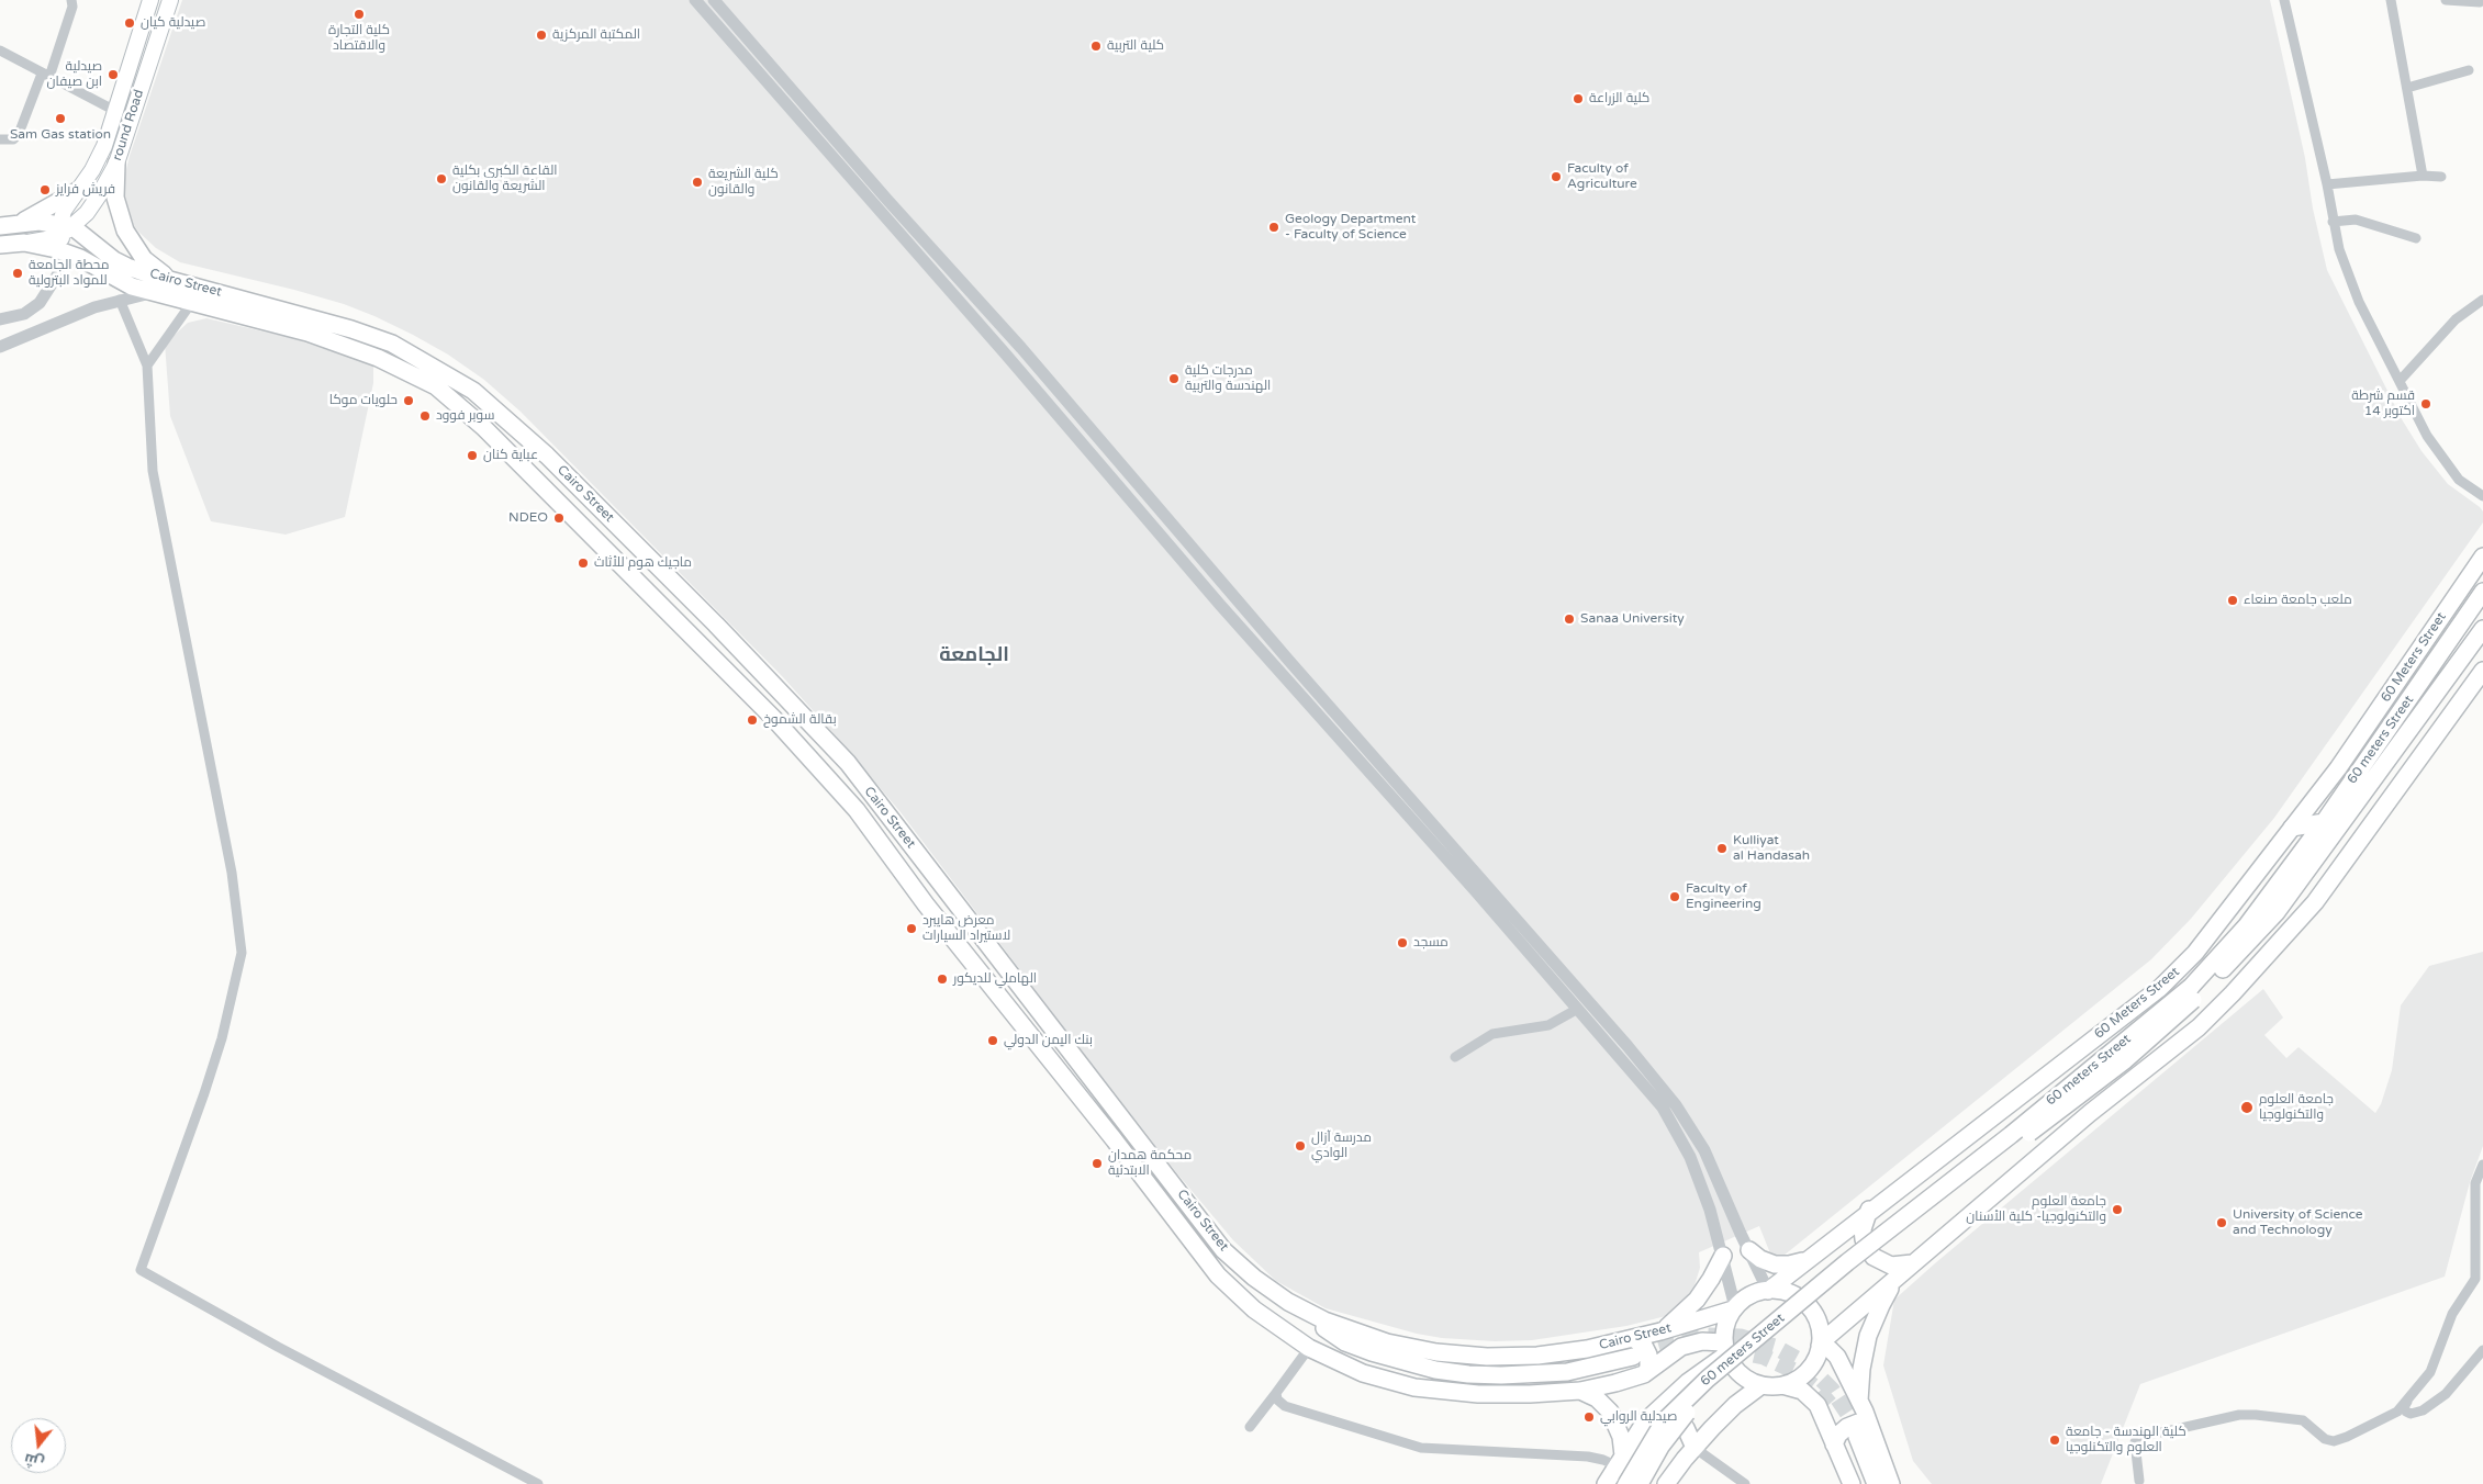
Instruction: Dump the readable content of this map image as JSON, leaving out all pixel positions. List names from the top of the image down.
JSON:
{
  "streets": {
    "main road": [
      "round Road",
      "Cairo Street",
      "60 Meters Street",
      "60 meters Street"
    ]
  },
  "crossings": [
    ["round Road", "Cairo Street"],
    ["Cairo Street", "60 Meters Street"]
  ],
  "districts": ["الجامعة"],
  "places": [
    "كلية التجارة والاقتصاد",
    "صيدلية كيان",
    "المكتبة المركزية",
    "كلية التربية",
    "صيدلية ابن صيفان",
    "كلية الزراعة",
    "Sam Gas station",
    "Faculty of Agriculture",
    "القاعة الكبرى بكلية الشريعة والقانون",
    "كلية الشريعة والقانون",
    "فريش فرايز",
    "Geology Department - Faculty of Science",
    "محطة الجامعة للمواد البترولية",
    "مدرجات كلية الهندسة والتربية",
    "حلويات موكا",
    "قسم شرطة 14 اكتوبر",
    "سوبر فوود",
    "عباية كنان",
    "NDEO",
    "ماجيك هوم للأثاث",
    "ملعب جامعة صنعاء",
    "Sanaa University",
    "بقالة الشموخ",
    "Kulliyat al Handasah",
    "Faculty of Engineering",
    "معرض هايبرد لاستيراد السيارات",
    "مسجد",
    "الهاملي للديكور",
    "بنك اليمن الدولي",
    "جامعة العلوم والتكنولوجيا",
    "مدرسة آزال الوادي",
    "محكمة همدان الابتدئية",
    "جامعة العلوم والتكنولوجيا- كلية الأسنان",
    "University of Science and Technology",
    "صيدلية الروابي",
    "كلية الهندسة - جامعة العلوم والتكنلوجيا"
  ],
  "north": "bottom"
}
